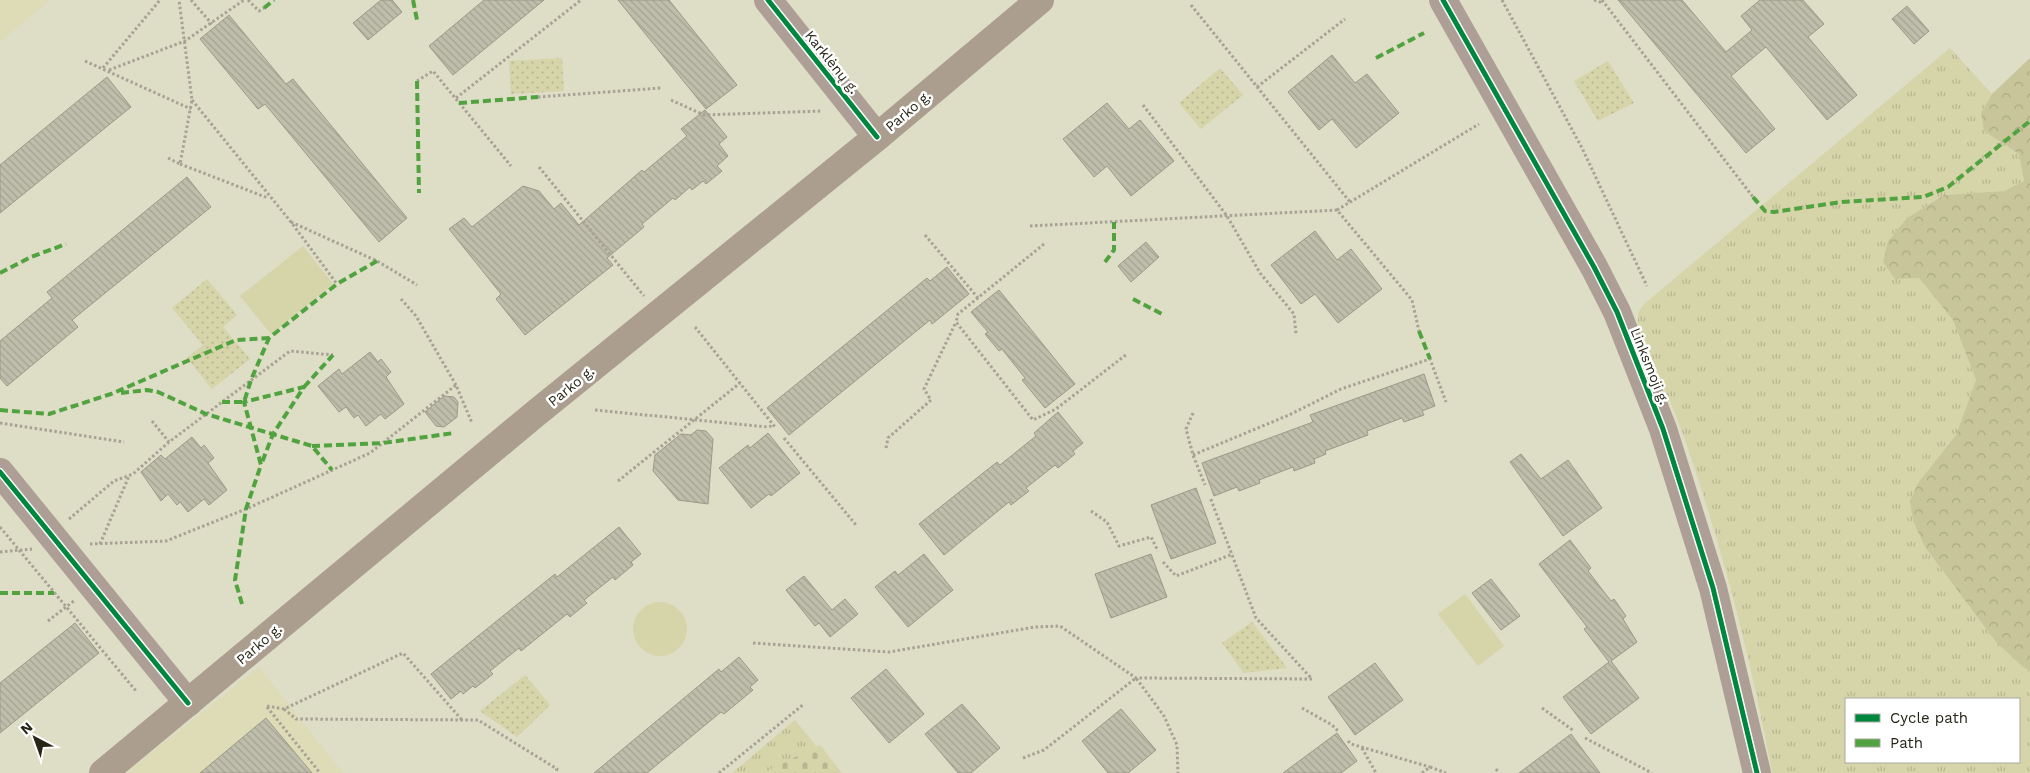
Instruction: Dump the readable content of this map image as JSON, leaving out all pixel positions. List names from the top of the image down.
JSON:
{
  "streets": {
    "main road": ["Parko g."],
    "street": ["Karklėnų g.", "Linksmoji g."]
  },
  "crossings": [
    ["Karklėnų g.", "Parko g."]
  ],
  "legend": ["Cycle path", "Path"],
  "north": "top left"
}
